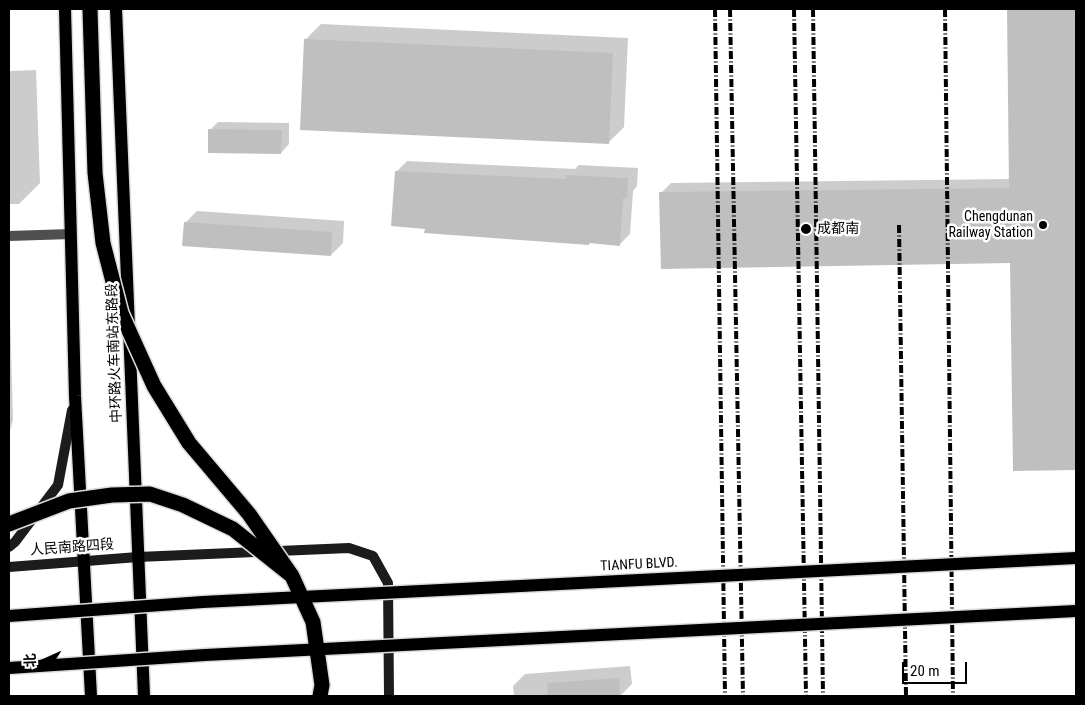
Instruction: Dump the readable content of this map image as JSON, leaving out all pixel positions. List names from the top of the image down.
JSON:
{
  "streets": {
    "main road": ["中环路火车南站东路段", "TIANFU BLVD."],
    "street": ["人民南路四段"]
  },
  "crossings": [
    ["中环路火车南站东路段", "人民南路四段"]
  ],
  "places": ["Chengdunan Railway Station", "成都南"],
  "scale_bar": "20 m",
  "north": "left"
}
